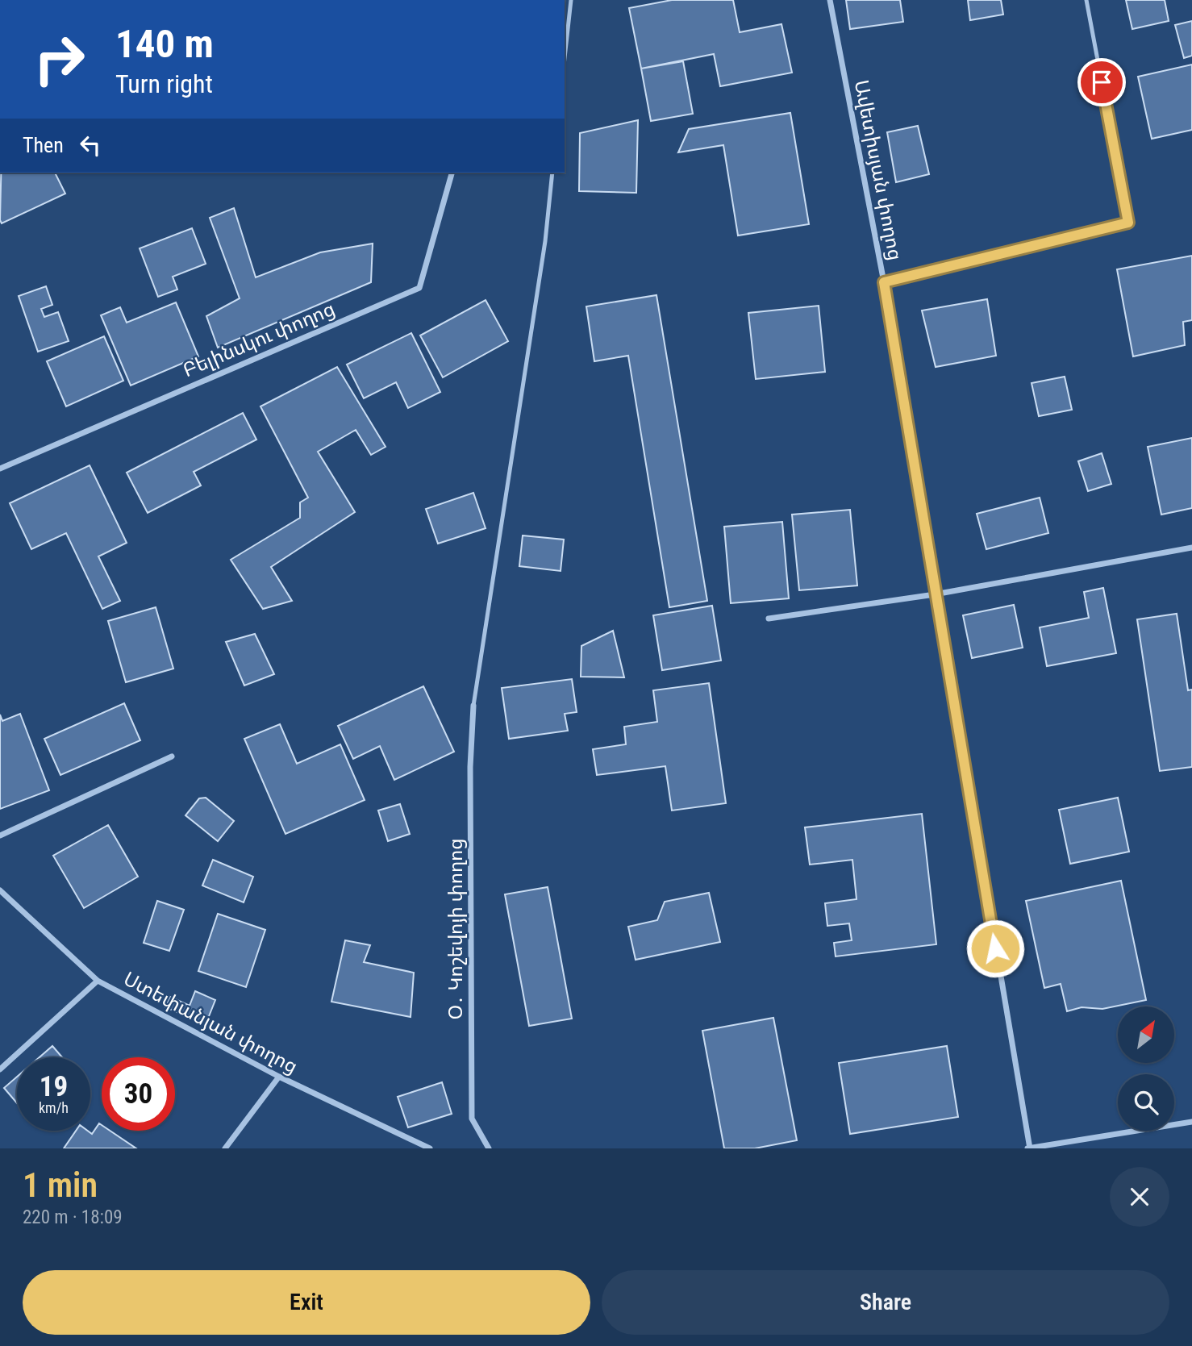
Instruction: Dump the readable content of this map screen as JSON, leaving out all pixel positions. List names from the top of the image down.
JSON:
{
  "streets": {
    "street": [
      "Ավետիսյան փողոց",
      "Բելինսկու փողոց",
      "Օ․ Կոշեվոյի փողոց",
      "Ստեփանյան փողոց"
    ]
  },
  "north": "top right",
  "page": {
    "turn": ["140 m", "Turn right"],
    "then": "Then",
    "speed": "19 km/h",
    "limit": "30",
    "heading": ["1 min", "220 m · 18:09"],
    "buttons": ["Exit", "Share"]
  }
}
